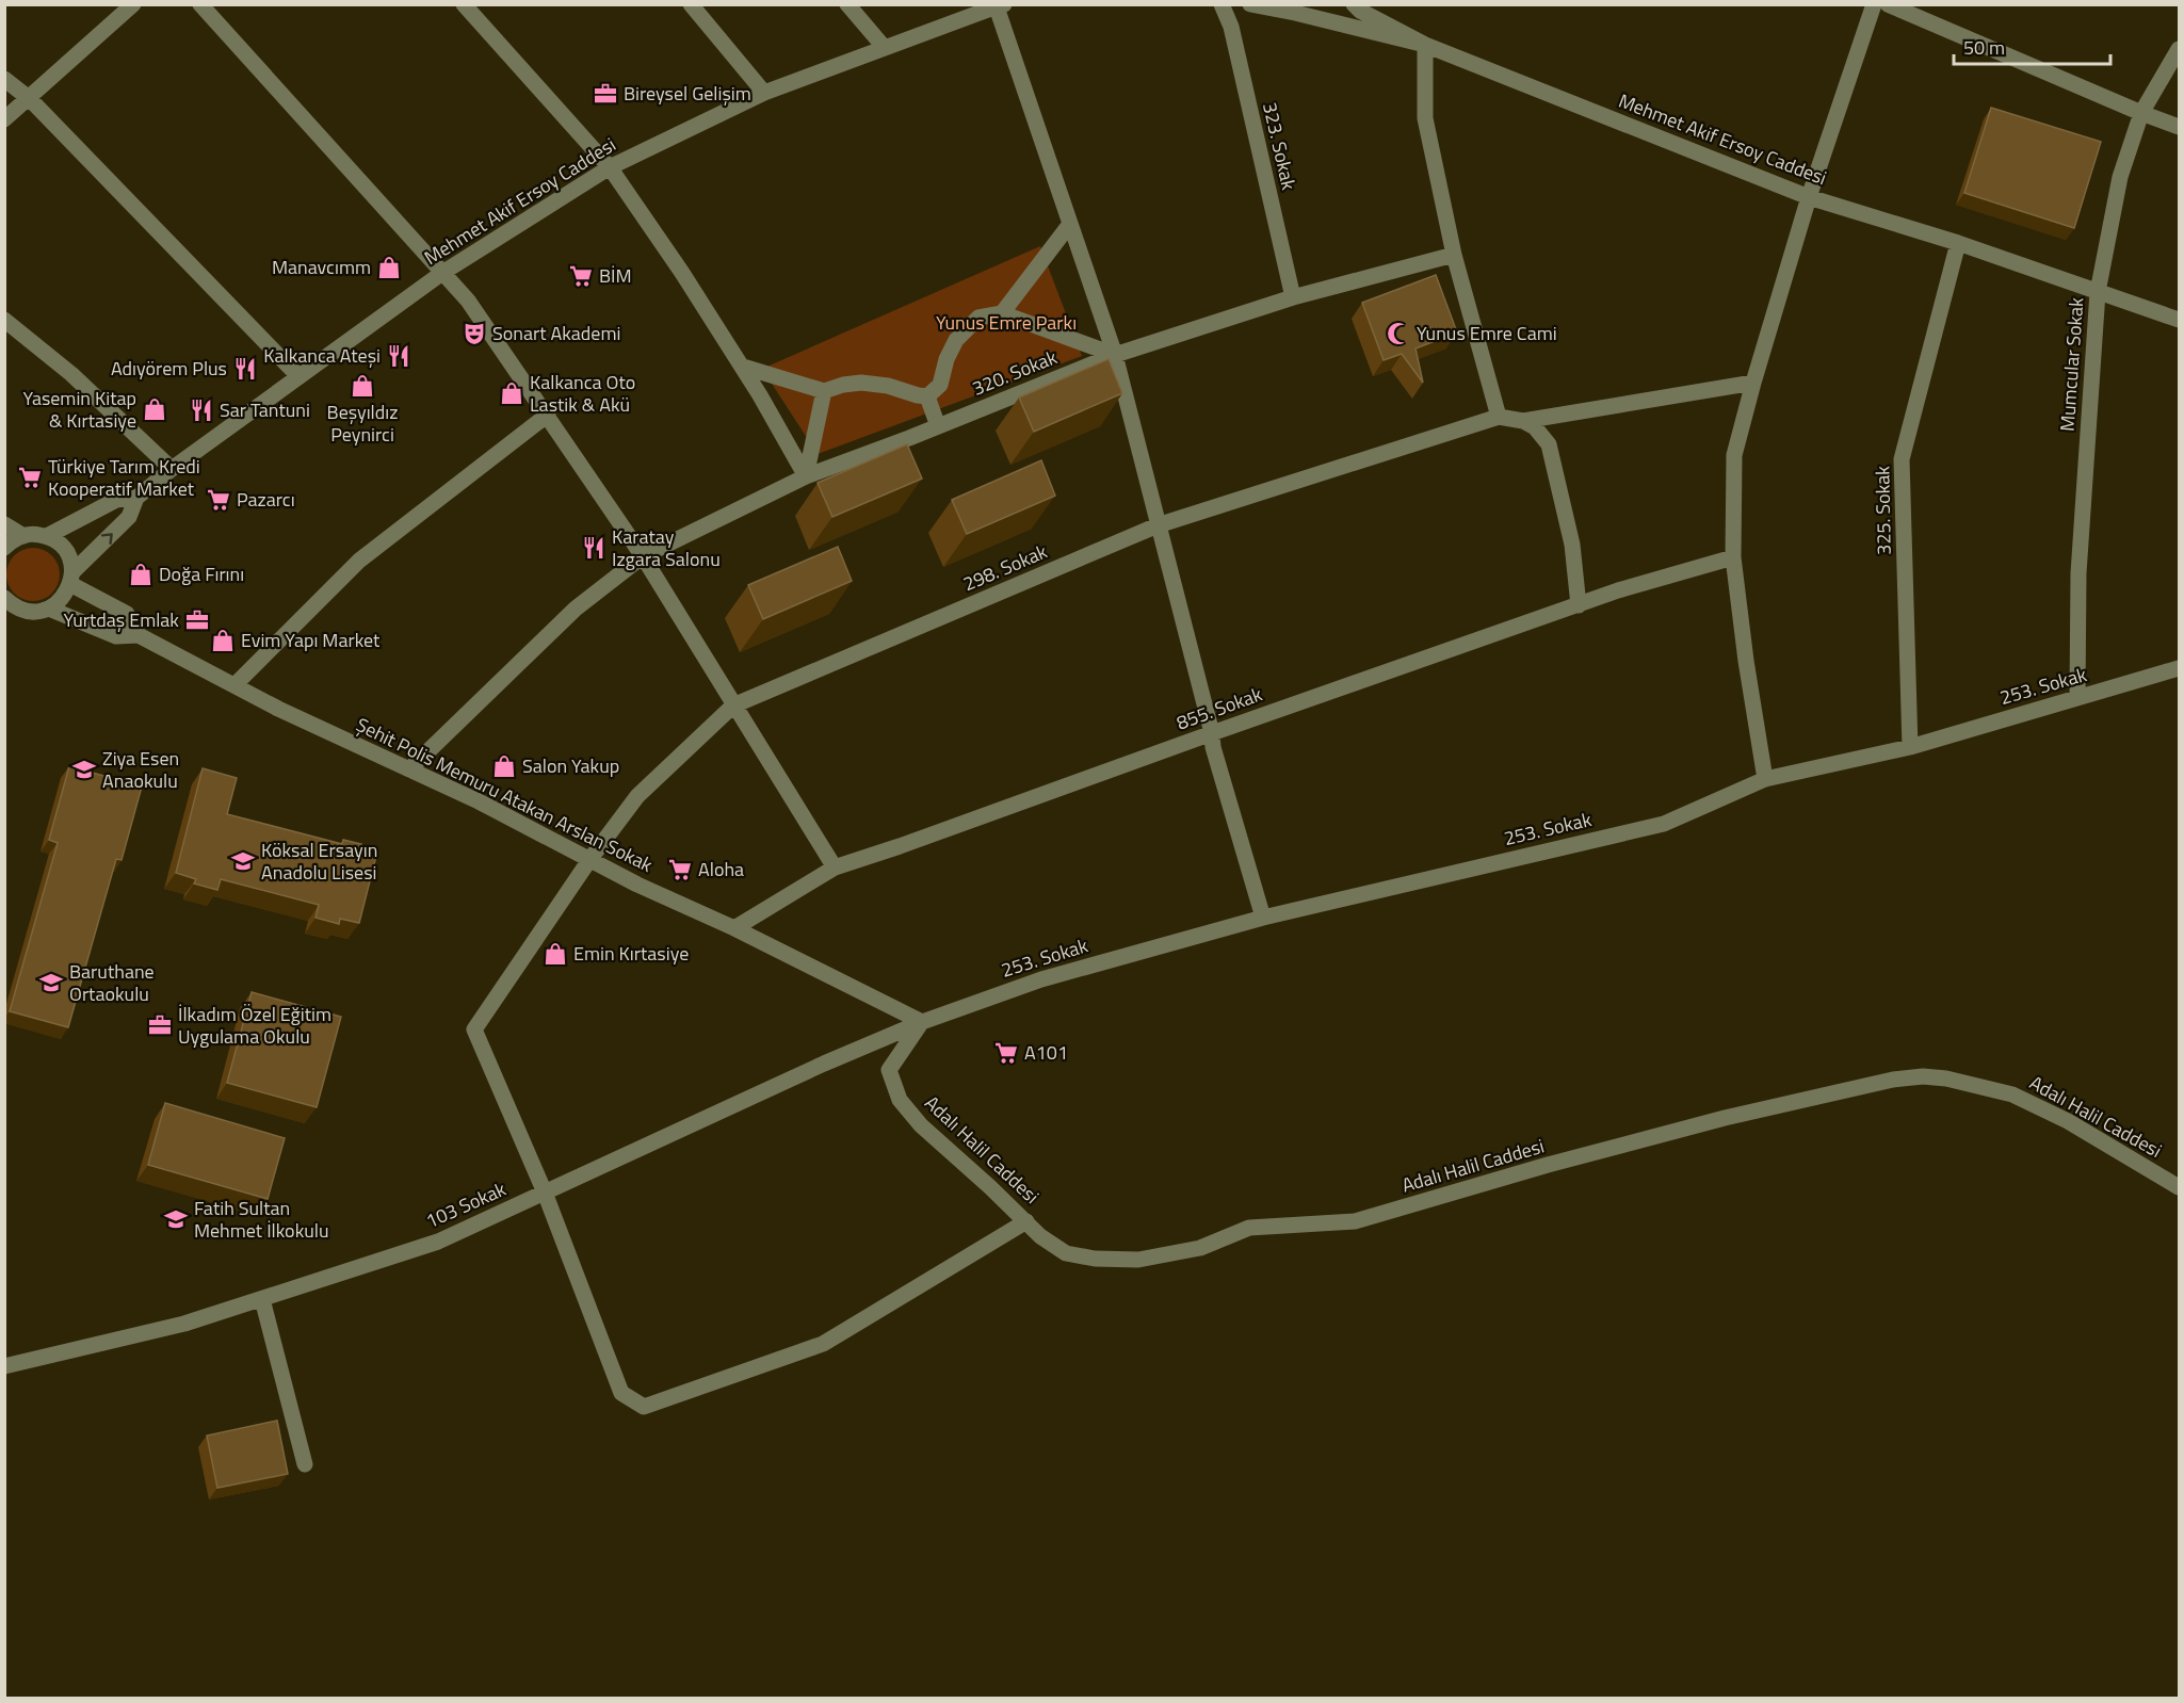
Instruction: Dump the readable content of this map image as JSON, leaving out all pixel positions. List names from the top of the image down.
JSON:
{
  "streets": {
    "street": [
      "Mehmet Akif Ersoy Caddesi",
      "323. Sokak",
      "Mumcular Sokak",
      "320. Sokak",
      "325. Sokak",
      "298. Sokak",
      "253. Sokak",
      "855. Sokak",
      "Şehit Polis Memuru Atakan Arslan Sokak",
      "Adalı Halil Caddesi",
      "103 Sokak"
    ]
  },
  "crossings": [
    ["Mehmet Akif Ersoy Caddesi", "Mumcular Sokak"],
    ["Mehmet Akif Ersoy Caddesi", "325. Sokak"],
    ["323. Sokak", "320. Sokak"],
    ["Mumcular Sokak", "253. Sokak"],
    ["320. Sokak", "Şehit Polis Memuru Atakan Arslan Sokak"],
    ["325. Sokak", "253. Sokak"],
    ["298. Sokak", "Şehit Polis Memuru Atakan Arslan Sokak"],
    ["298. Sokak", "103 Sokak"],
    ["253. Sokak", "Şehit Polis Memuru Atakan Arslan Sokak"],
    ["253. Sokak", "Adalı Halil Caddesi"],
    ["253. Sokak", "103 Sokak"],
    ["855. Sokak", "Şehit Polis Memuru Atakan Arslan Sokak"],
    ["Şehit Polis Memuru Atakan Arslan Sokak", "Adalı Halil Caddesi"],
    ["Şehit Polis Memuru Atakan Arslan Sokak", "103 Sokak"],
    ["Adalı Halil Caddesi", "103 Sokak"]
  ],
  "parks": ["Yunus Emre Parkı"],
  "places": {
    "office": ["Bireysel Gelişim", "Yurtdaş Emlak", "İlkadım Özel Eğitim Uygulama Okulu"],
    "shop": [
      "Manavcımm",
      "Beşyıldız Peynirci",
      "Kalkanca Oto Lastik & Akü",
      "Yasemin Kitap & Kırtasiye",
      "Doğa Fırını",
      "Evim Yapı Market",
      "Salon Yakup",
      "Emin Kırtasiye"
    ],
    "supermarket": [
      "BİM",
      "Türkiye Tarım Kredi Kooperatif Market",
      "Pazarcı",
      "Aloha",
      "A101"
    ],
    "theatre": ["Sonart Akademi"],
    "mosque": ["Yunus Emre Cami"],
    "restaurant": [
      "Kalkanca Ateşi",
      "Adıyörem Plus",
      "Sar Tantuni",
      "Karatay Izgara Salonu"
    ],
    "school or university": [
      "Ziya Esen Anaokulu",
      "Köksal Ersayın Anadolu Lisesi",
      "Baruthane Ortaokulu",
      "Fatih Sultan Mehmet İlkokulu"
    ]
  },
  "scale_bar": "50 m"
}
